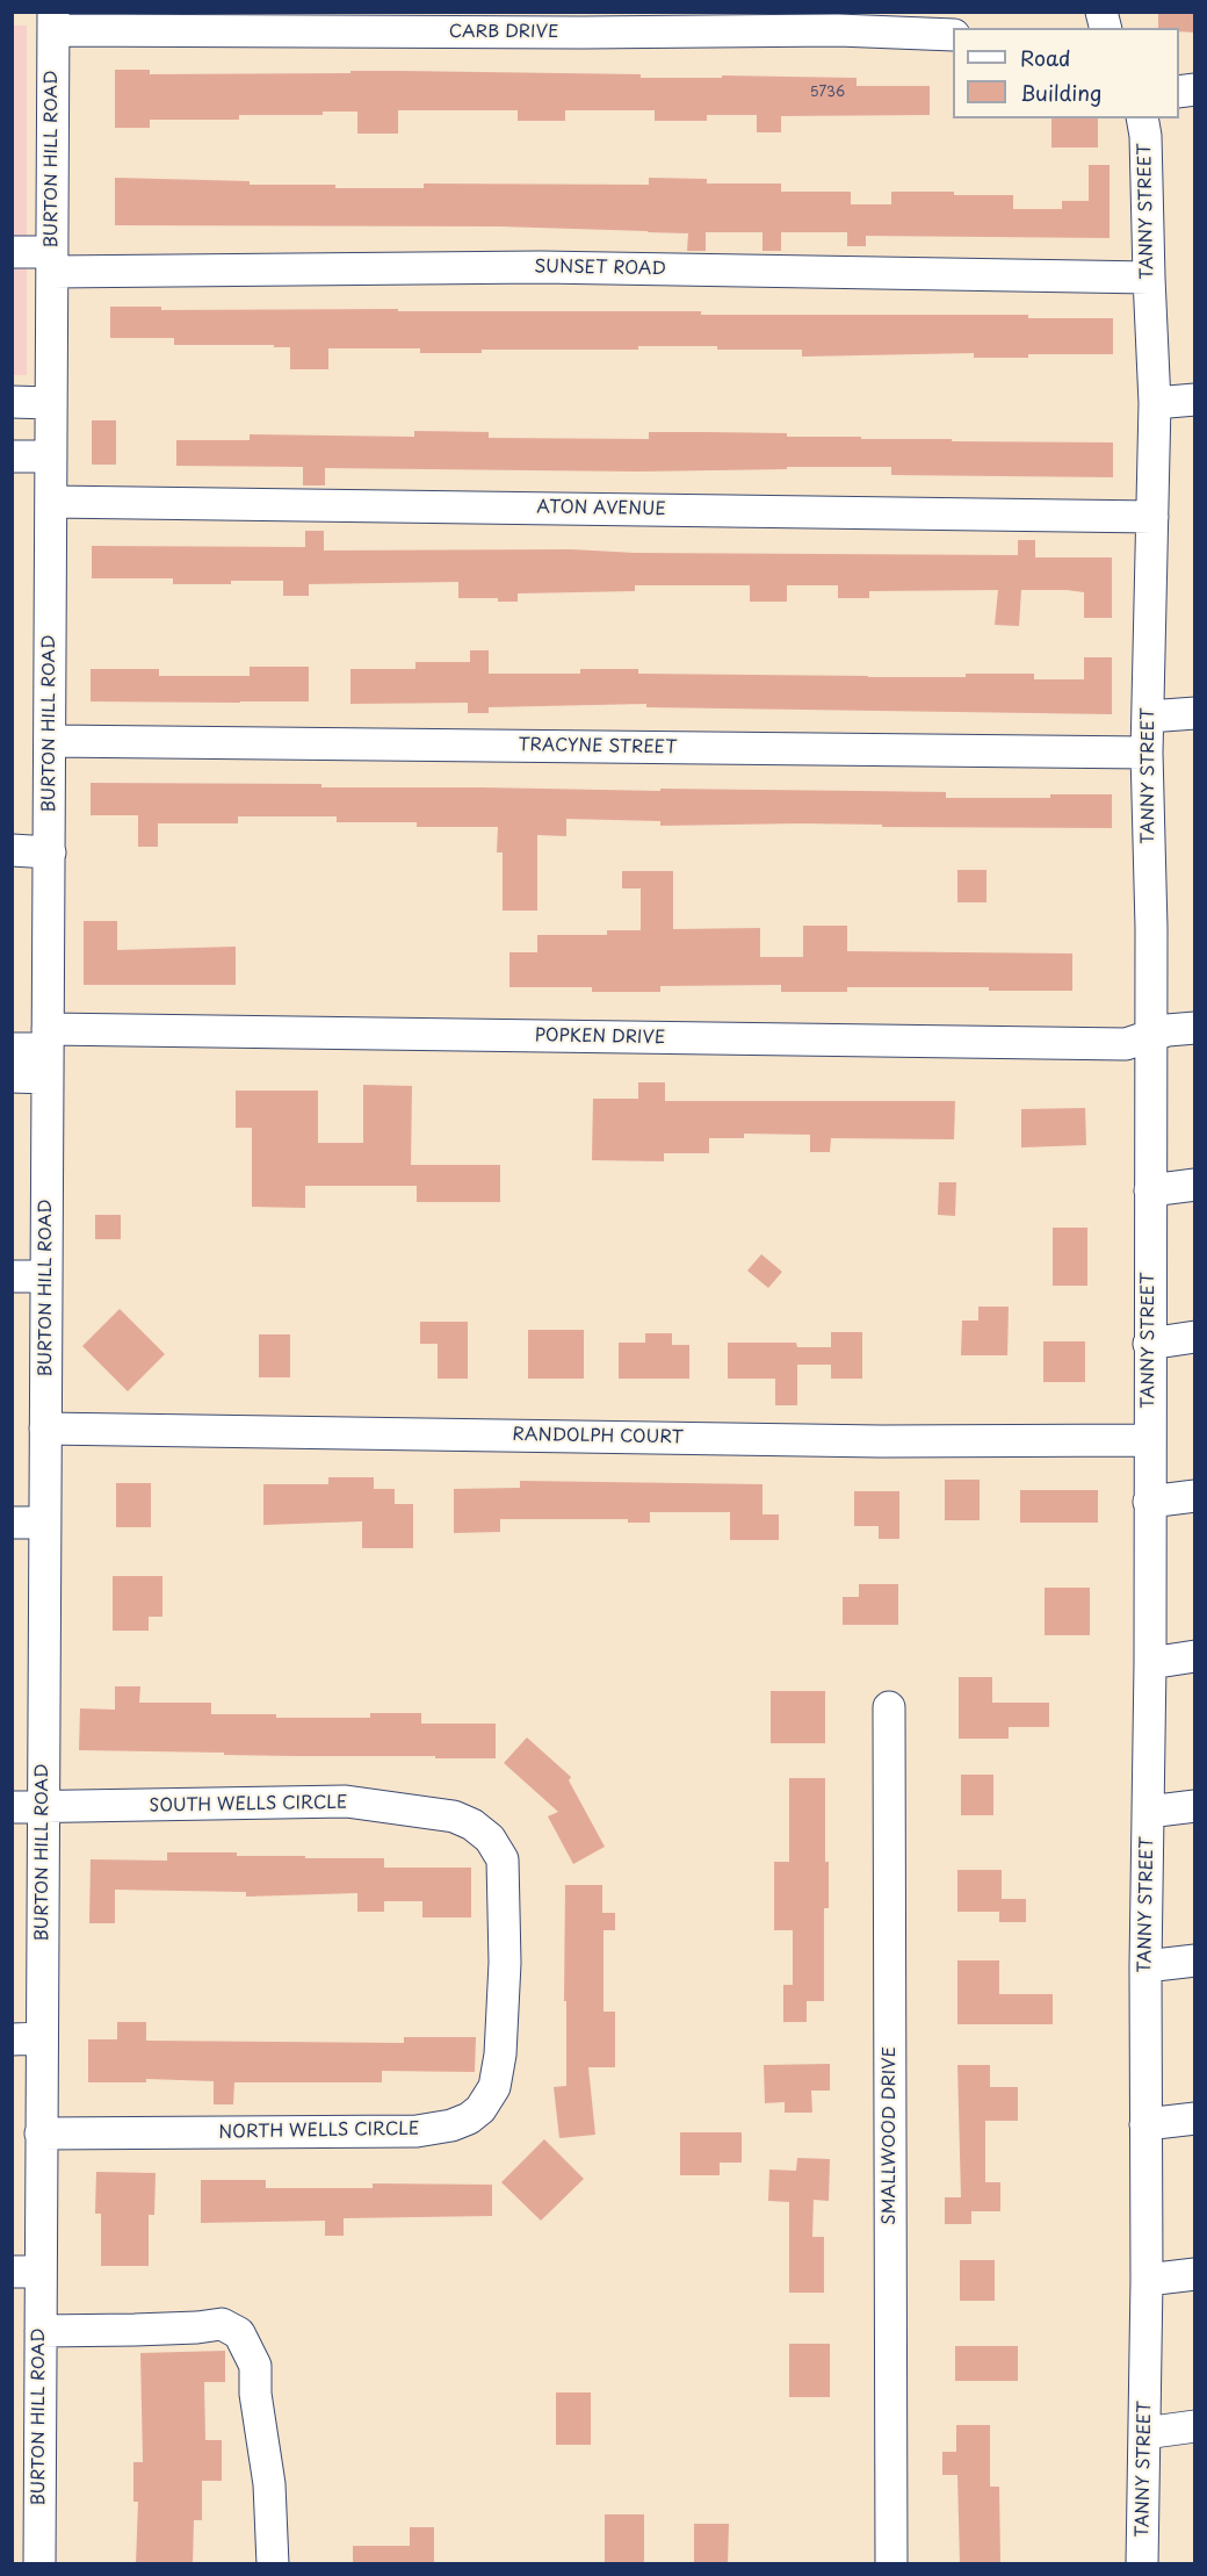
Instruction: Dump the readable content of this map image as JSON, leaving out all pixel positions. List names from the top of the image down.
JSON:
{
  "streets": {
    "street": [
      "CARB DRIVE",
      "BURTON HILL ROAD",
      "TANNY STREET",
      "SUNSET ROAD",
      "ATON AVENUE",
      "TRACYNE STREET",
      "POPKEN DRIVE",
      "RANDOLPH COURT",
      "SOUTH WELLS CIRCLE",
      "NORTH WELLS CIRCLE",
      "SMALLWOOD DRIVE"
    ]
  },
  "crossings": [
    ["CARB DRIVE", "BURTON HILL ROAD"],
    ["BURTON HILL ROAD", "SUNSET ROAD"],
    ["BURTON HILL ROAD", "ATON AVENUE"],
    ["BURTON HILL ROAD", "TRACYNE STREET"],
    ["BURTON HILL ROAD", "POPKEN DRIVE"],
    ["BURTON HILL ROAD", "RANDOLPH COURT"],
    ["BURTON HILL ROAD", "SOUTH WELLS CIRCLE"],
    ["BURTON HILL ROAD", "NORTH WELLS CIRCLE"],
    ["TANNY STREET", "SUNSET ROAD"],
    ["TANNY STREET", "ATON AVENUE"],
    ["TANNY STREET", "TRACYNE STREET"],
    ["TANNY STREET", "POPKEN DRIVE"],
    ["TANNY STREET", "RANDOLPH COURT"],
    ["SOUTH WELLS CIRCLE", "NORTH WELLS CIRCLE"]
  ],
  "house_numbers": ["5736"],
  "legend": ["Road", "Building"]
}
